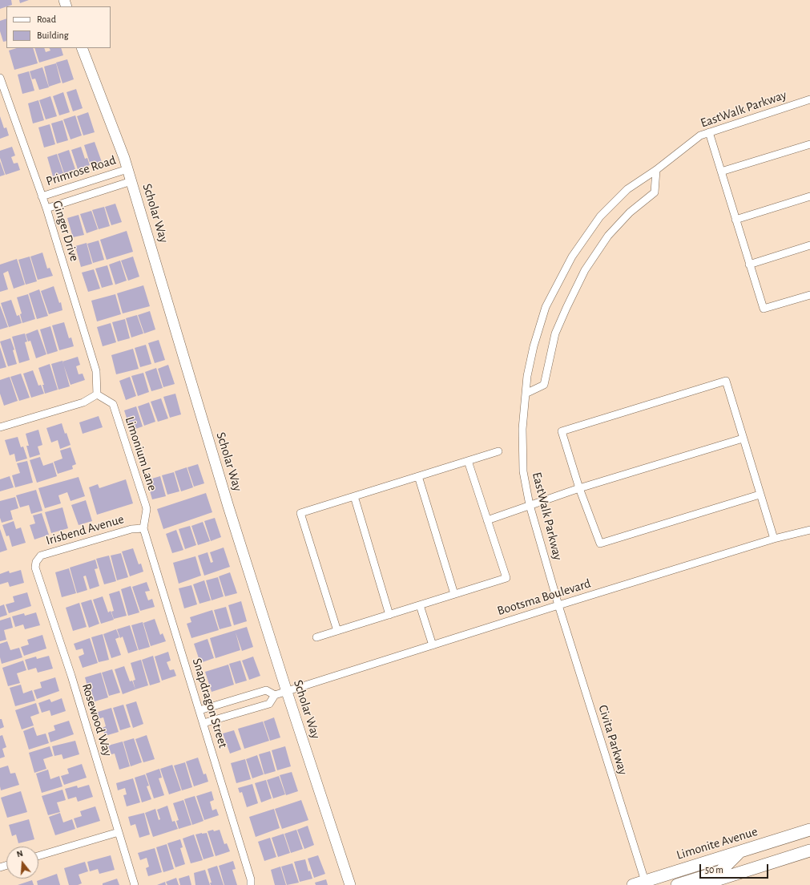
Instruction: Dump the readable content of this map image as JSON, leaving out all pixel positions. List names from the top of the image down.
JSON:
{
  "streets": {
    "main road": ["Limonite Avenue"],
    "street": [
      "EastWalk Parkway",
      "Primrose Road",
      "Scholar Way",
      "Ginger Drive",
      "Limonium Lane",
      "Irisbend Avenue",
      "Bootsma Boulevard",
      "Snapdragon Street",
      "Rosewood Way",
      "Civita Parkway"
    ]
  },
  "crossings": [
    ["EastWalk Parkway", "Bootsma Boulevard"],
    ["EastWalk Parkway", "Civita Parkway"],
    ["Primrose Road", "Scholar Way"],
    ["Primrose Road", "Ginger Drive"],
    ["Scholar Way", "Bootsma Boulevard"],
    ["Ginger Drive", "Limonium Lane"],
    ["Limonium Lane", "Irisbend Avenue"],
    ["Limonium Lane", "Snapdragon Street"],
    ["Irisbend Avenue", "Snapdragon Street"],
    ["Irisbend Avenue", "Rosewood Way"],
    ["Bootsma Boulevard", "Civita Parkway"],
    ["Civita Parkway", "Limonite Avenue"]
  ],
  "legend": ["Road", "Building"],
  "scale_bar": "50 m",
  "north": "top"
}
